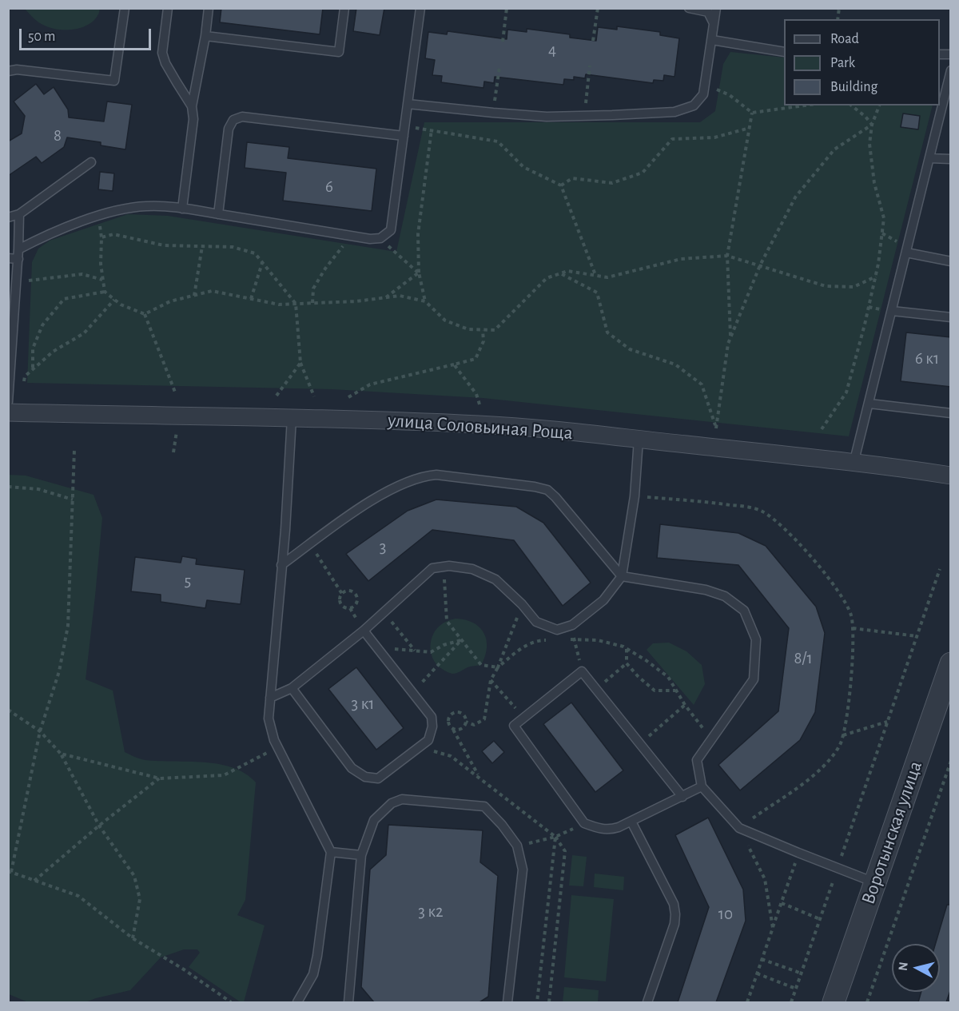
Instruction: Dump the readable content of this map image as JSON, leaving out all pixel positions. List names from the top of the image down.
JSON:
{
  "streets": {
    "street": ["улица Соловьиная Роща", "Воротынская улица"]
  },
  "house_numbers": [
    "4",
    "8",
    "6",
    "6 к1",
    "3",
    "5",
    "8/1",
    "3 к1",
    "3 к2",
    "10"
  ],
  "legend": ["Road", "Park", "Building"],
  "scale_bar": "50 m",
  "north": "left"
}
